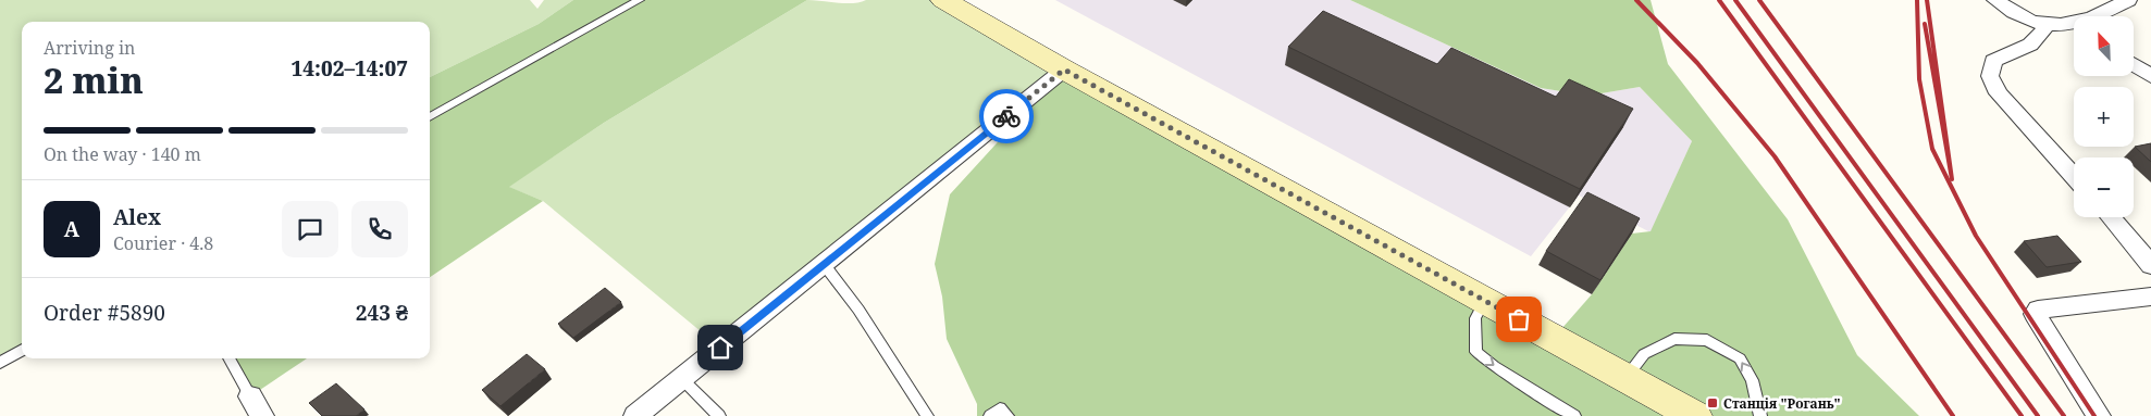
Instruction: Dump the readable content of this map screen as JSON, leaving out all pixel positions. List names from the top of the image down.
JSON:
{
  "places": {
    "transit": ["Станція \"Рогань\""]
  },
  "north": "top left",
  "page": {
    "map_buttons": ["+", "−"],
    "heading": ["2 min", "Arriving in", "14:02–14:07"],
    "panel": [
      "Alex",
      "Courier · 4.8",
      "Order #5890",
      "243 ₴"
    ],
    "bar": "On the way · 140 m",
    "round": "A"
  }
}
